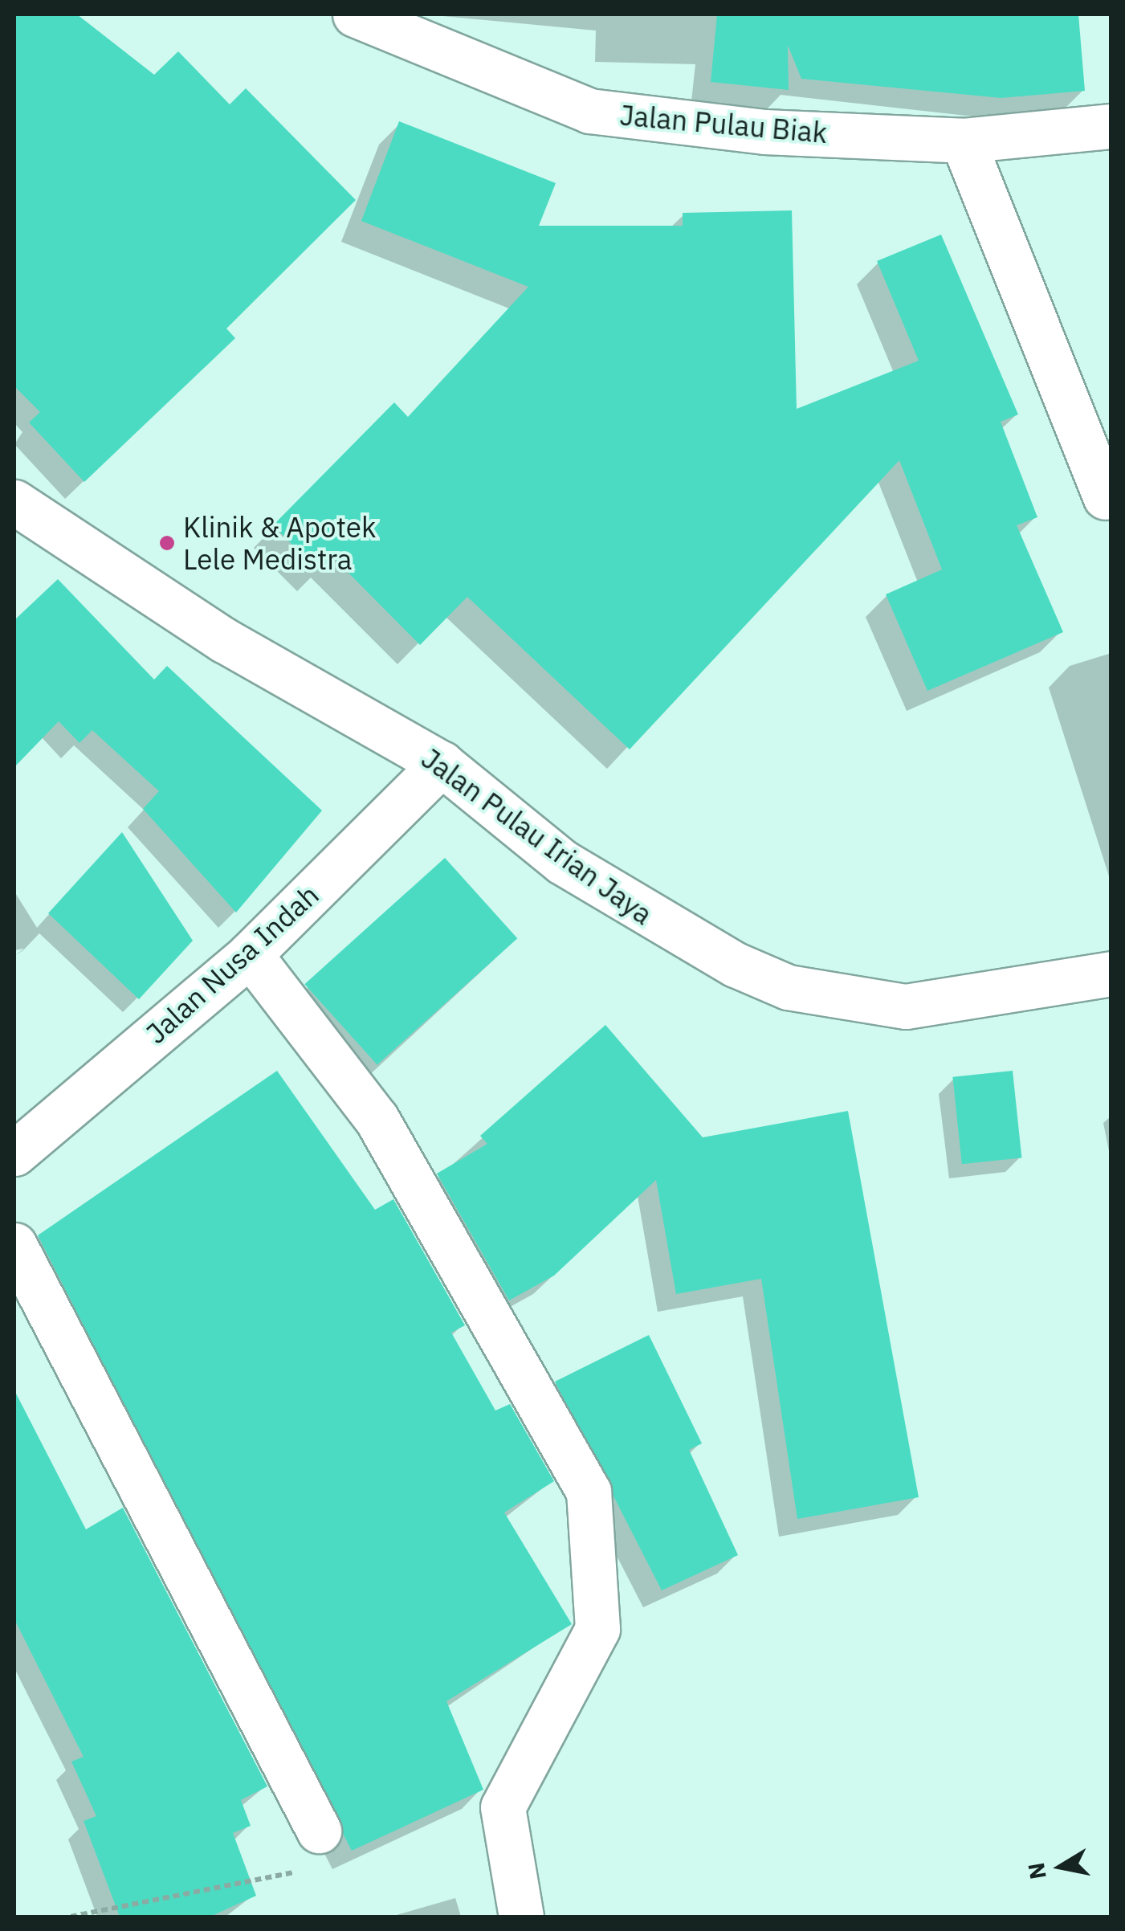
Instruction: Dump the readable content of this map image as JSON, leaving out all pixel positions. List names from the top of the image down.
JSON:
{
  "streets": {
    "street": ["Jalan Pulau Biak", "Jalan Pulau Irian Jaya", "Jalan Nusa Indah"]
  },
  "crossings": [
    ["Jalan Pulau Irian Jaya", "Jalan Nusa Indah"]
  ],
  "places": ["Klinik & Apotek Lele Medistra"],
  "north": "left"
}
